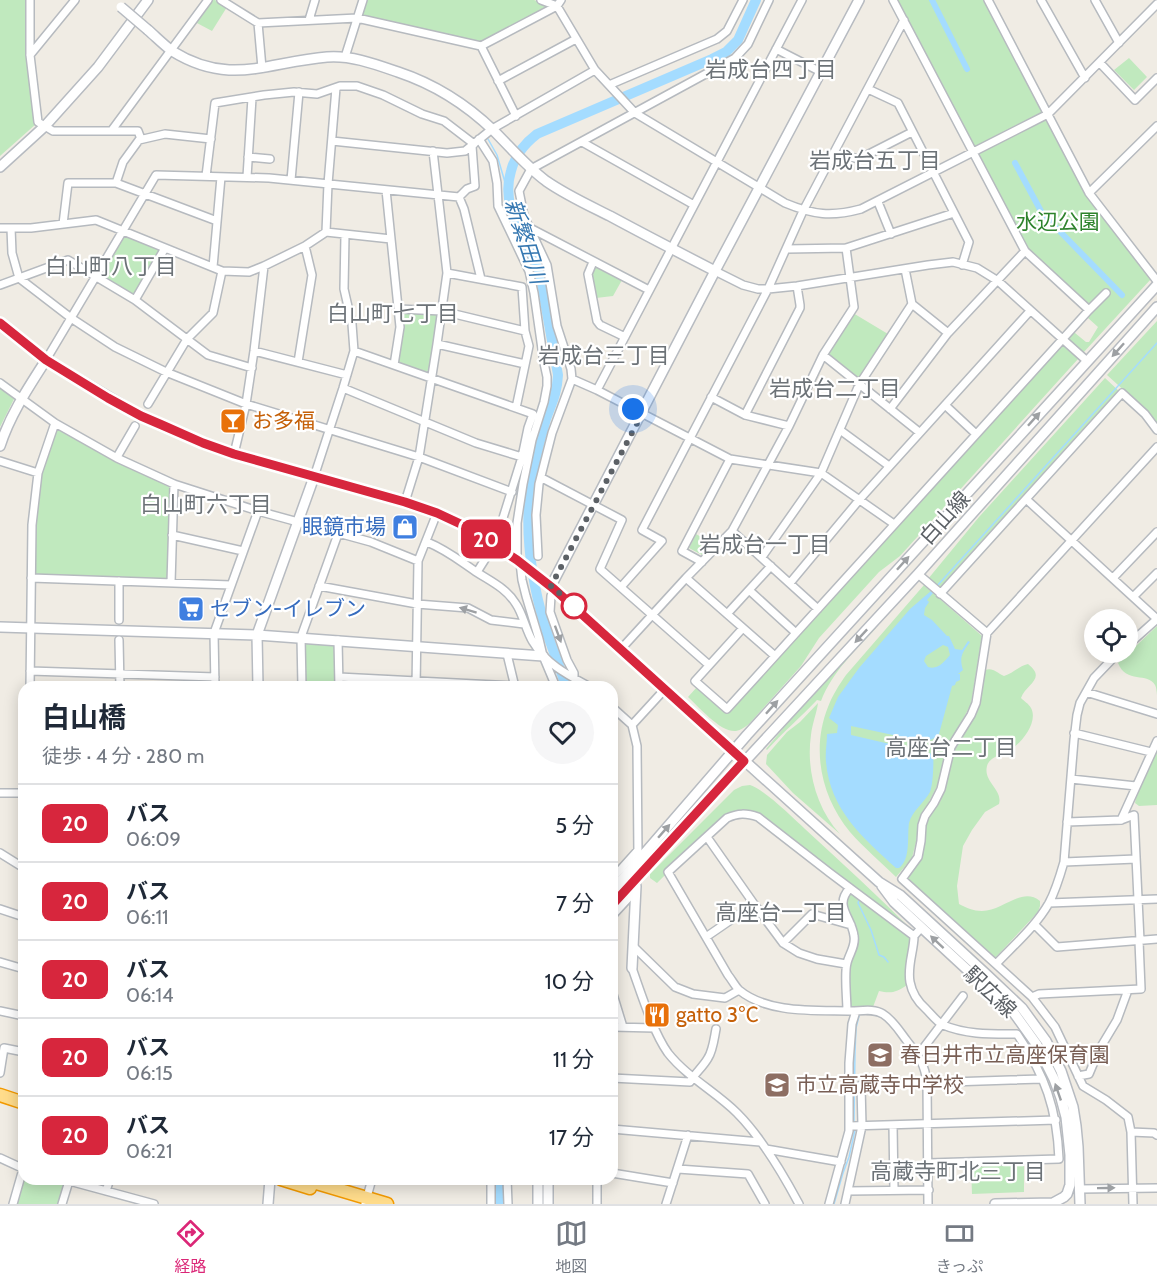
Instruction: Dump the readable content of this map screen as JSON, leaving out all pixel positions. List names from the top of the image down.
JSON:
{
  "streets": {
    "street": ["白山線", "駅広線"]
  },
  "crossings": [
    ["白山線", "駅広線"]
  ],
  "districts": [
    "岩成台四丁目",
    "岩成台五丁目",
    "白山町八丁目",
    "白山町七丁目",
    "岩成台三丁目",
    "岩成台二丁目",
    "白山町六丁目",
    "岩成台一丁目",
    "高座台二丁目",
    "高座台一丁目",
    "高蔵寺町北三丁目"
  ],
  "water": ["新繁田川"],
  "parks": ["水辺公園"],
  "places": {
    "bar": ["お多福"],
    "shop": ["眼鏡市場"],
    "supermarket": ["セブン-イレブン"],
    "restaurant": ["gatto 3℃"],
    "school or university": ["春日井市立高座保育園", "市立高蔵寺中学校"]
  },
  "lines": ["bus line 20"],
  "page": {
    "on_map": "20",
    "heading": ["白山橋", "徒歩 · 4 分 · 280 m"],
    "list": [
      {
        "mark": "20",
        "name": "バス",
        "note": "06:09",
        "value": "5 分"
      },
      {
        "mark": "20",
        "name": "バス",
        "note": "06:11",
        "value": "7 分"
      },
      {
        "mark": "20",
        "name": "バス",
        "note": "06:14",
        "value": "10 分"
      },
      {
        "mark": "20",
        "name": "バス",
        "note": "06:15",
        "value": "11 分"
      },
      {
        "mark": "20",
        "name": "バス",
        "note": "06:21",
        "value": "17 分"
      }
    ],
    "tabs": ["経路", "地図", "きっぷ"]
  }
}
